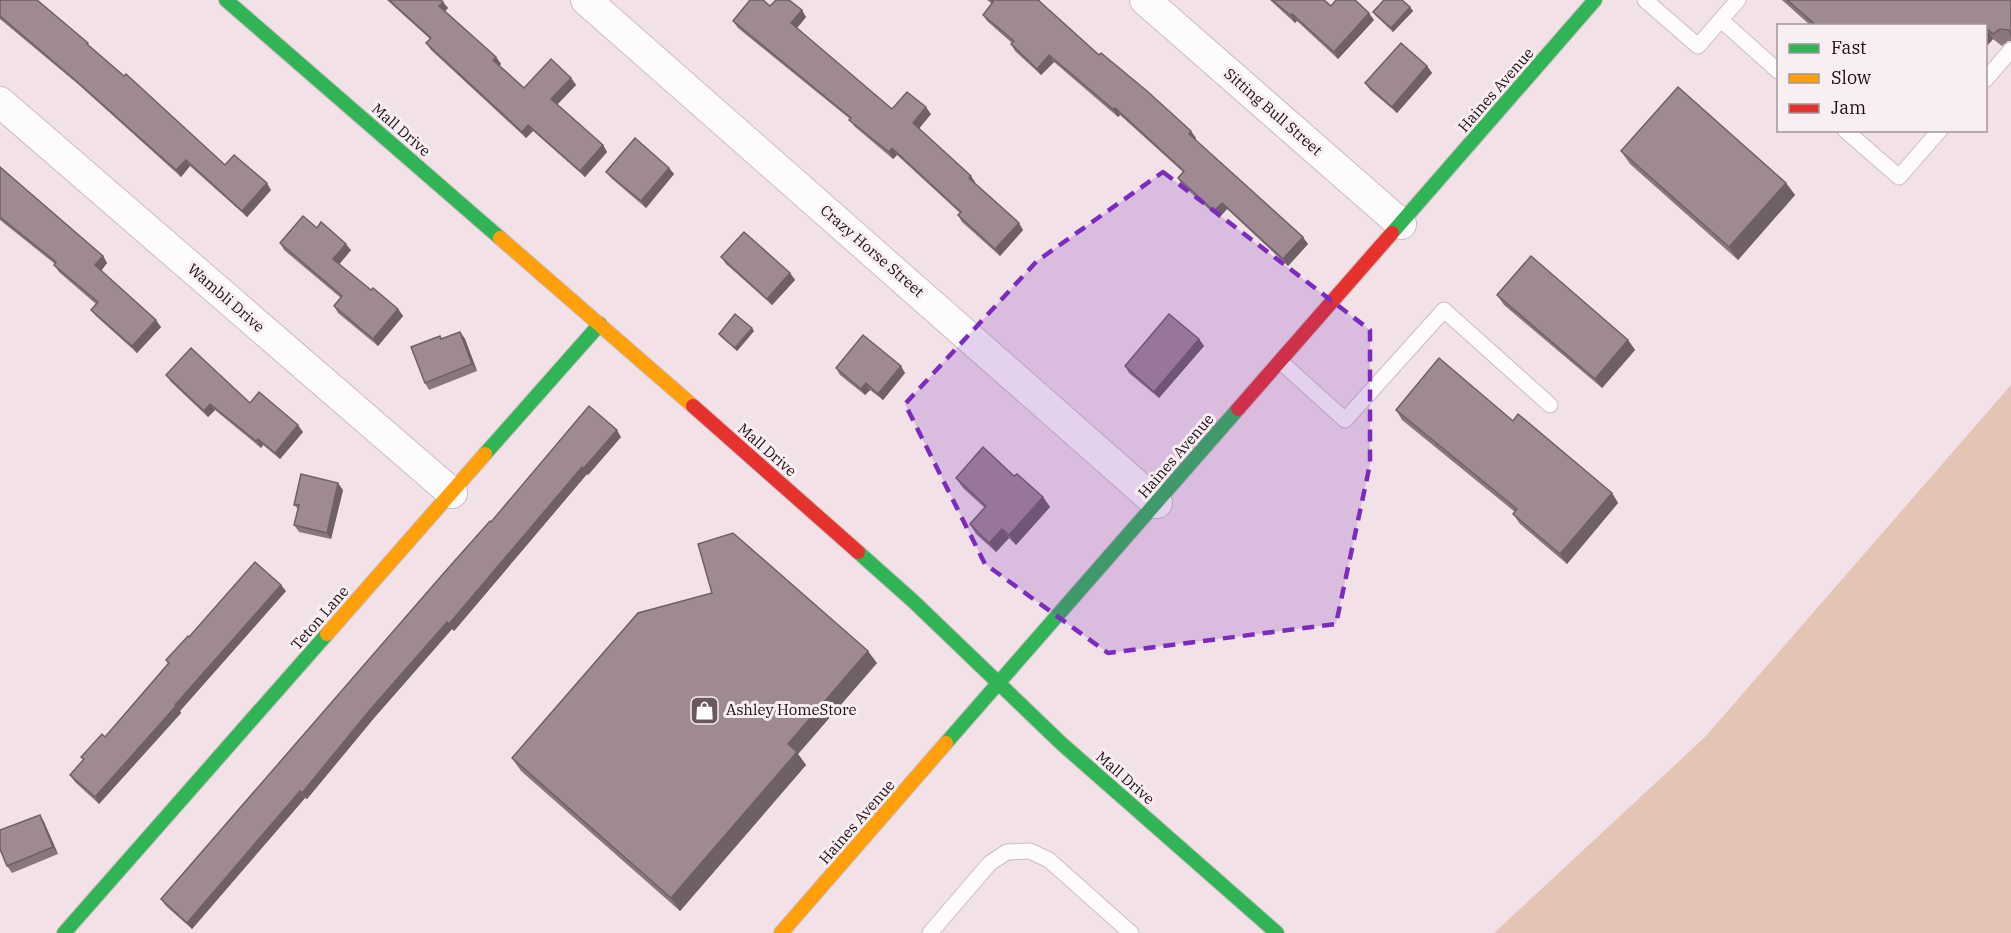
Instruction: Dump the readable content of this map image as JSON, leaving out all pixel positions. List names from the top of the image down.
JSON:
{
  "streets": {
    "street": [
      "Haines Avenue",
      "Sitting Bull Street",
      "Mall Drive",
      "Crazy Horse Street",
      "Wambli Drive",
      "Teton Lane"
    ]
  },
  "crossings": [
    ["Haines Avenue", "Sitting Bull Street"],
    ["Haines Avenue", "Mall Drive"],
    ["Haines Avenue", "Crazy Horse Street"],
    ["Mall Drive", "Teton Lane"],
    ["Wambli Drive", "Teton Lane"]
  ],
  "places": {
    "shop": ["Ashley HomeStore"]
  },
  "legend": ["Fast", "Slow", "Jam"]
}
